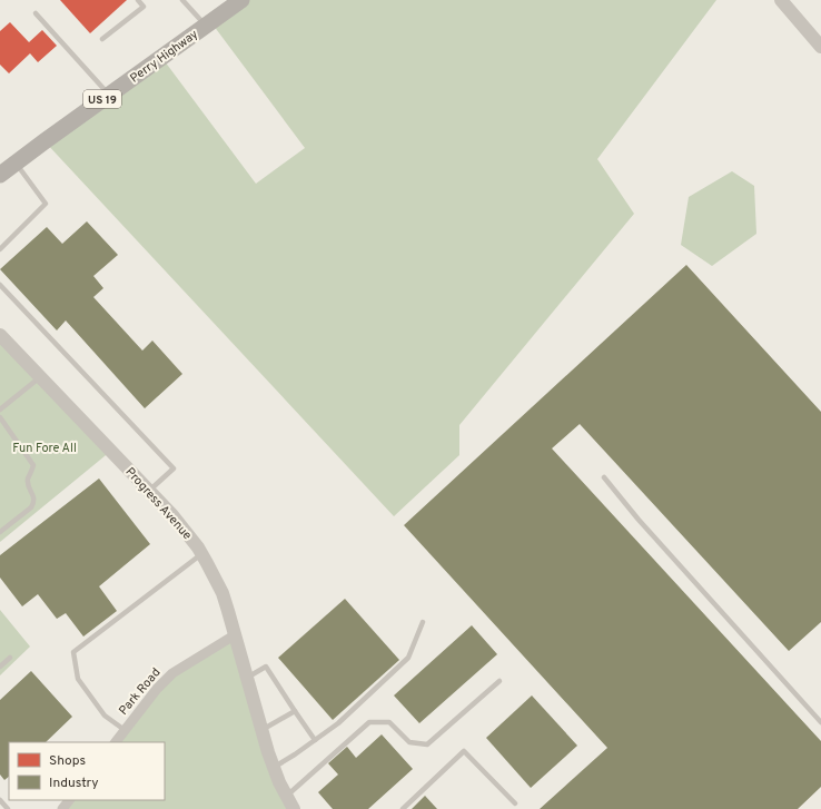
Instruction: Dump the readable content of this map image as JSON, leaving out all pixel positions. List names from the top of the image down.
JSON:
{
  "streets": {
    "main road": ["Perry Highway", "US 19"],
    "street": ["Progress Avenue", "Park Road"]
  },
  "crossings": [
    ["Progress Avenue", "Park Road"]
  ],
  "parks": ["Fun Fore All"],
  "legend": ["Shops", "Industry"]
}
